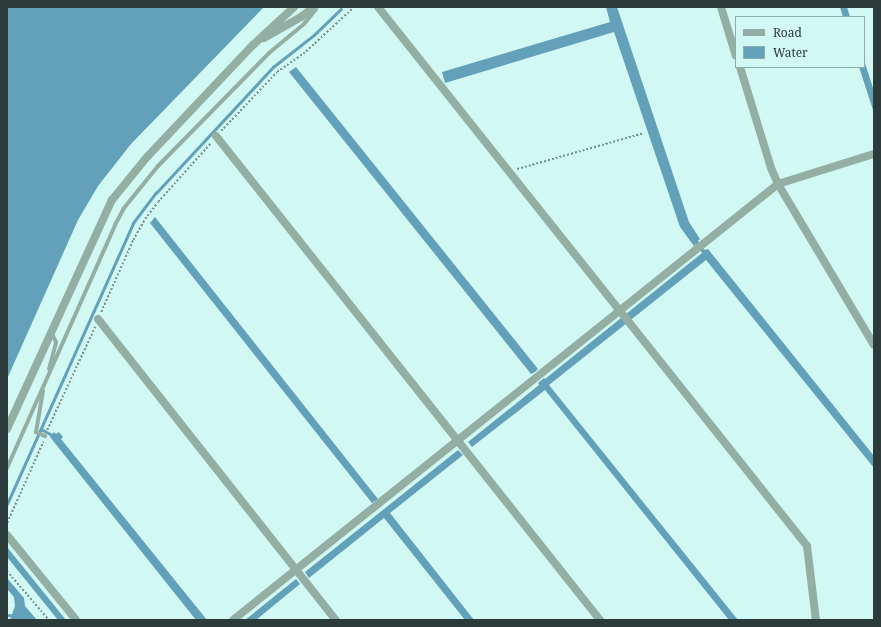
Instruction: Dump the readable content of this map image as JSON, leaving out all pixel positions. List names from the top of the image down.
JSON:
{
  "legend": ["Road", "Water"]
}
